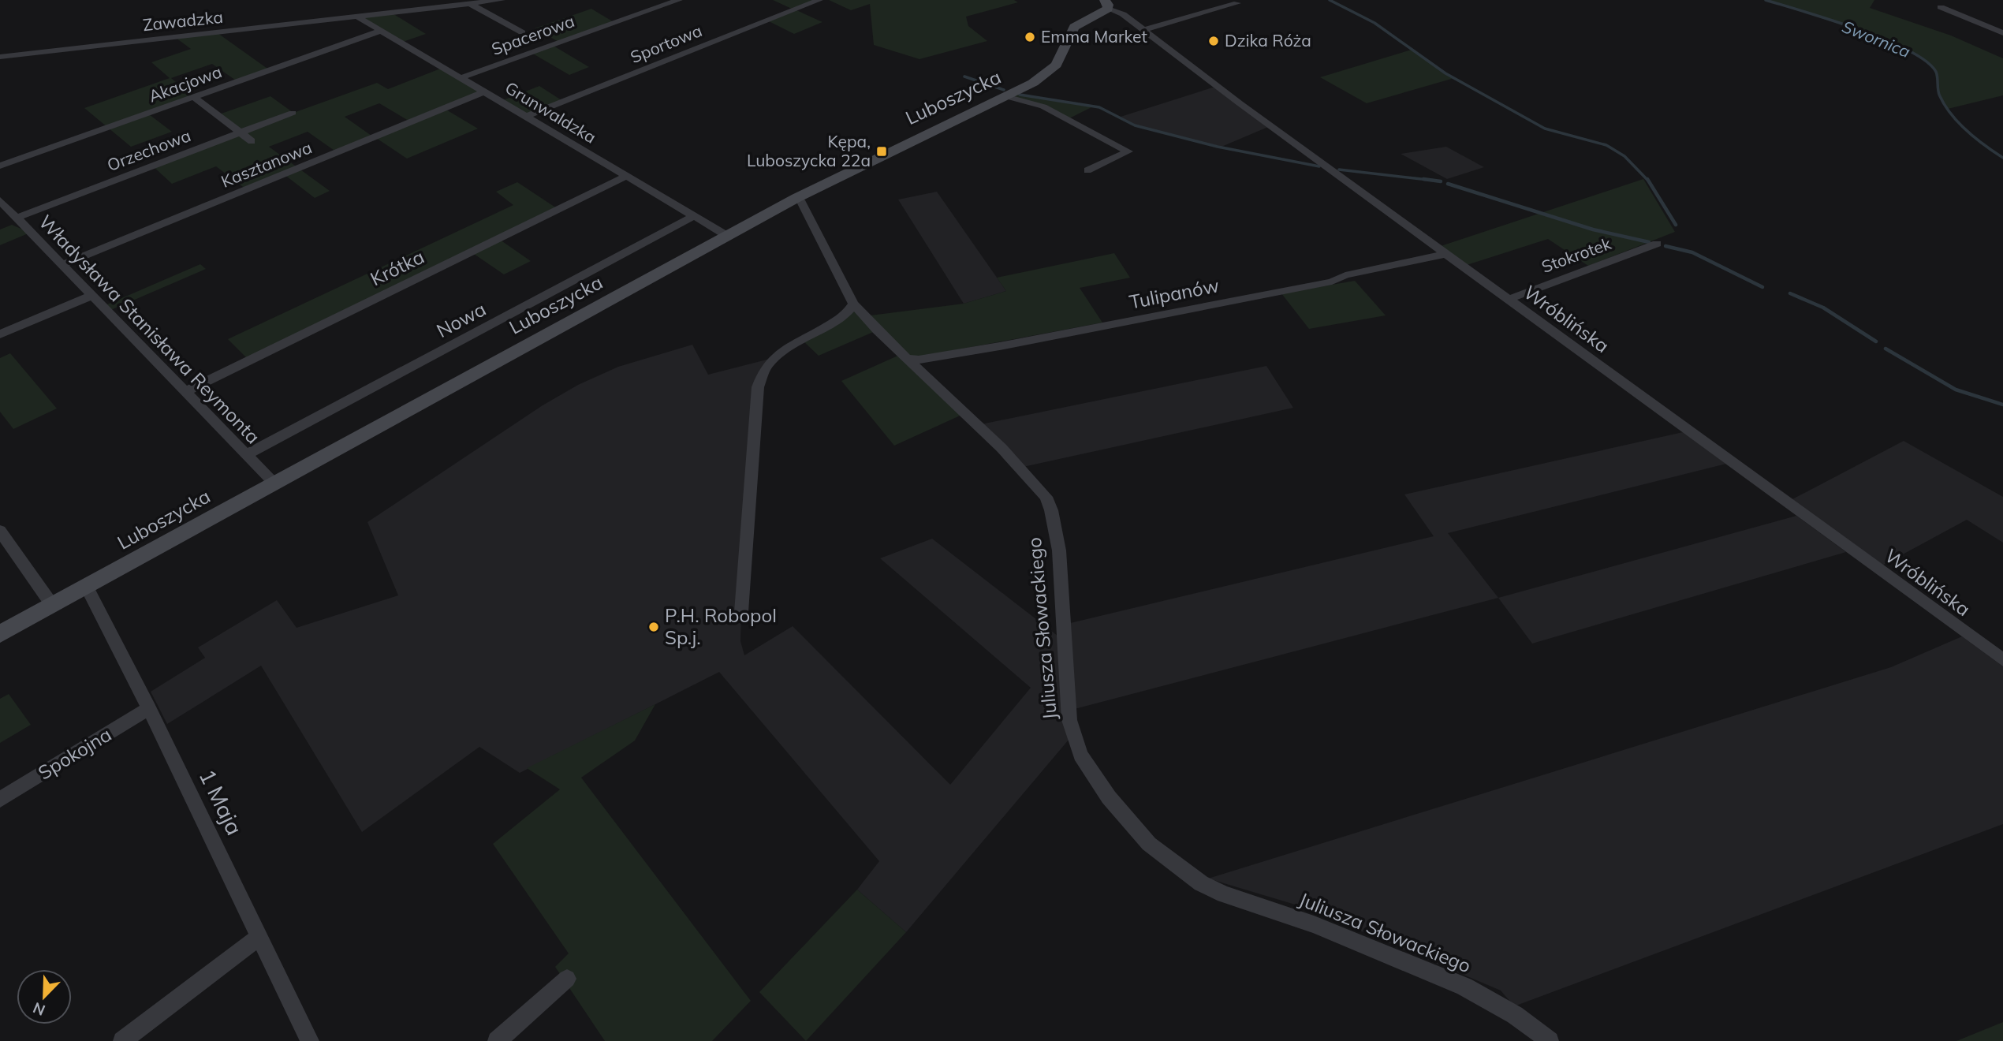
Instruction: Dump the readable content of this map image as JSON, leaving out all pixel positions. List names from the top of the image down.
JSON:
{
  "streets": {
    "street": [
      "Zawadzka",
      "Spacerowa",
      "Sportowa",
      "Akacjowa",
      "Luboszycka",
      "Grunwaldzka",
      "Orzechowa",
      "Kasztanowa",
      "Stokrotek",
      "Krótka",
      "Tulipanów",
      "Wróblińska",
      "Nowa",
      "Władysława Stanisława Reymonta",
      "Juliusza Słowackiego",
      "Spokojna",
      "1 Maja"
    ]
  },
  "crossings": [
    ["Zawadzka", "Grunwaldzka"],
    ["Spacerowa", "Grunwaldzka"],
    ["Sportowa", "Grunwaldzka"],
    ["Akacjowa", "Grunwaldzka"],
    ["Luboszycka", "Grunwaldzka"],
    ["Luboszycka", "Wróblińska"],
    ["Luboszycka", "Władysława Stanisława Reymonta"],
    ["Luboszycka", "Juliusza Słowackiego"],
    ["Luboszycka", "1 Maja"],
    ["Grunwaldzka", "Kasztanowa"],
    ["Grunwaldzka", "Krótka"],
    ["Grunwaldzka", "Nowa"],
    ["Orzechowa", "Władysława Stanisława Reymonta"],
    ["Kasztanowa", "Władysława Stanisława Reymonta"],
    ["Stokrotek", "Wróblińska"],
    ["Krótka", "Władysława Stanisława Reymonta"],
    ["Tulipanów", "Wróblińska"],
    ["Tulipanów", "Juliusza Słowackiego"],
    ["Nowa", "Władysława Stanisława Reymonta"],
    ["Spokojna", "1 Maja"]
  ],
  "water": ["Swornica"],
  "places": {
    "other": ["Emma Market", "Dzika Róża", "P.H. Robopol Sp.j."],
    "transit": ["Kępa, Luboszycka 22a"]
  },
  "north": "bottom left"
}
